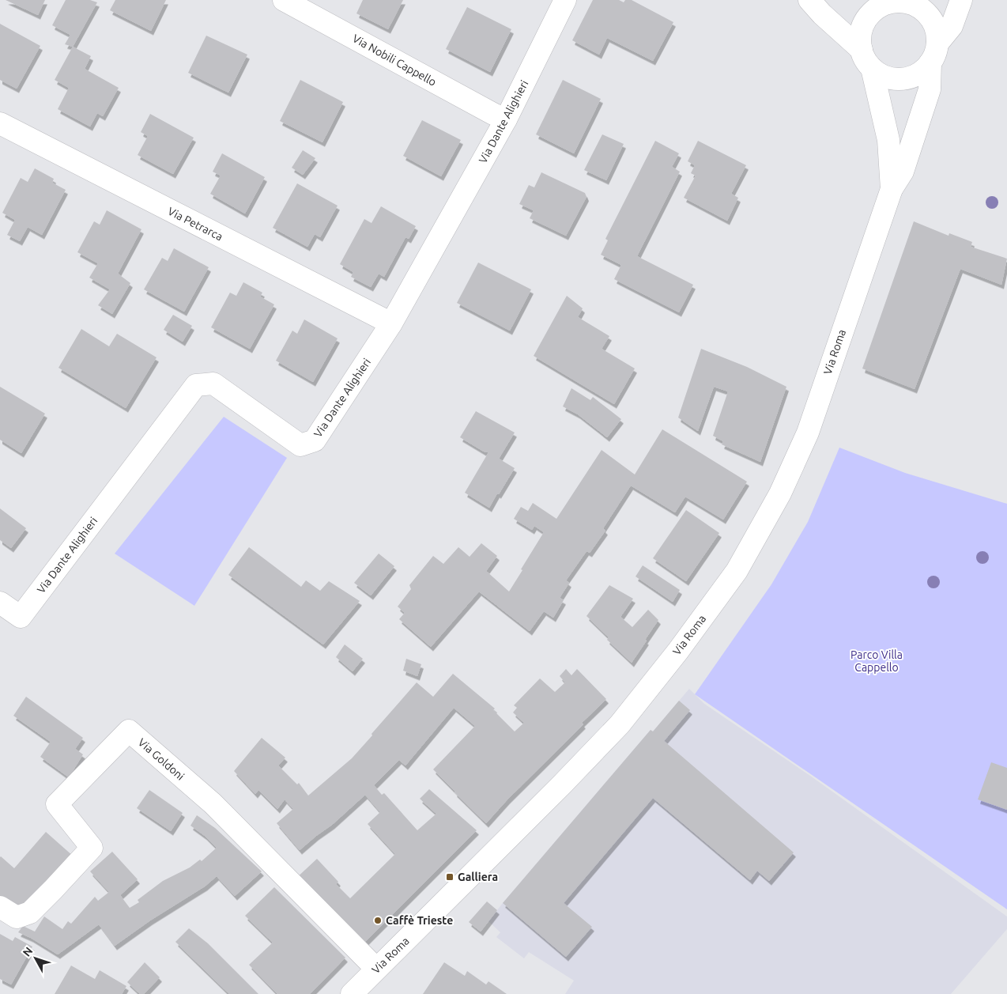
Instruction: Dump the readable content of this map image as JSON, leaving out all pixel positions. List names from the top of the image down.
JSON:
{
  "streets": {
    "street": [
      "Via Nobili Cappello",
      "Via Dante Alighieri",
      "Via Petrarca",
      "Via Roma",
      "Via Goldoni"
    ]
  },
  "crossings": [
    ["Via Nobili Cappello", "Via Dante Alighieri"],
    ["Via Dante Alighieri", "Via Petrarca"],
    ["Via Roma", "Via Goldoni"]
  ],
  "parks": ["Parco Villa Cappello"],
  "places": {
    "transit": ["Galliera"],
    "other": ["Caffè Trieste"]
  },
  "north": "top left"
}
